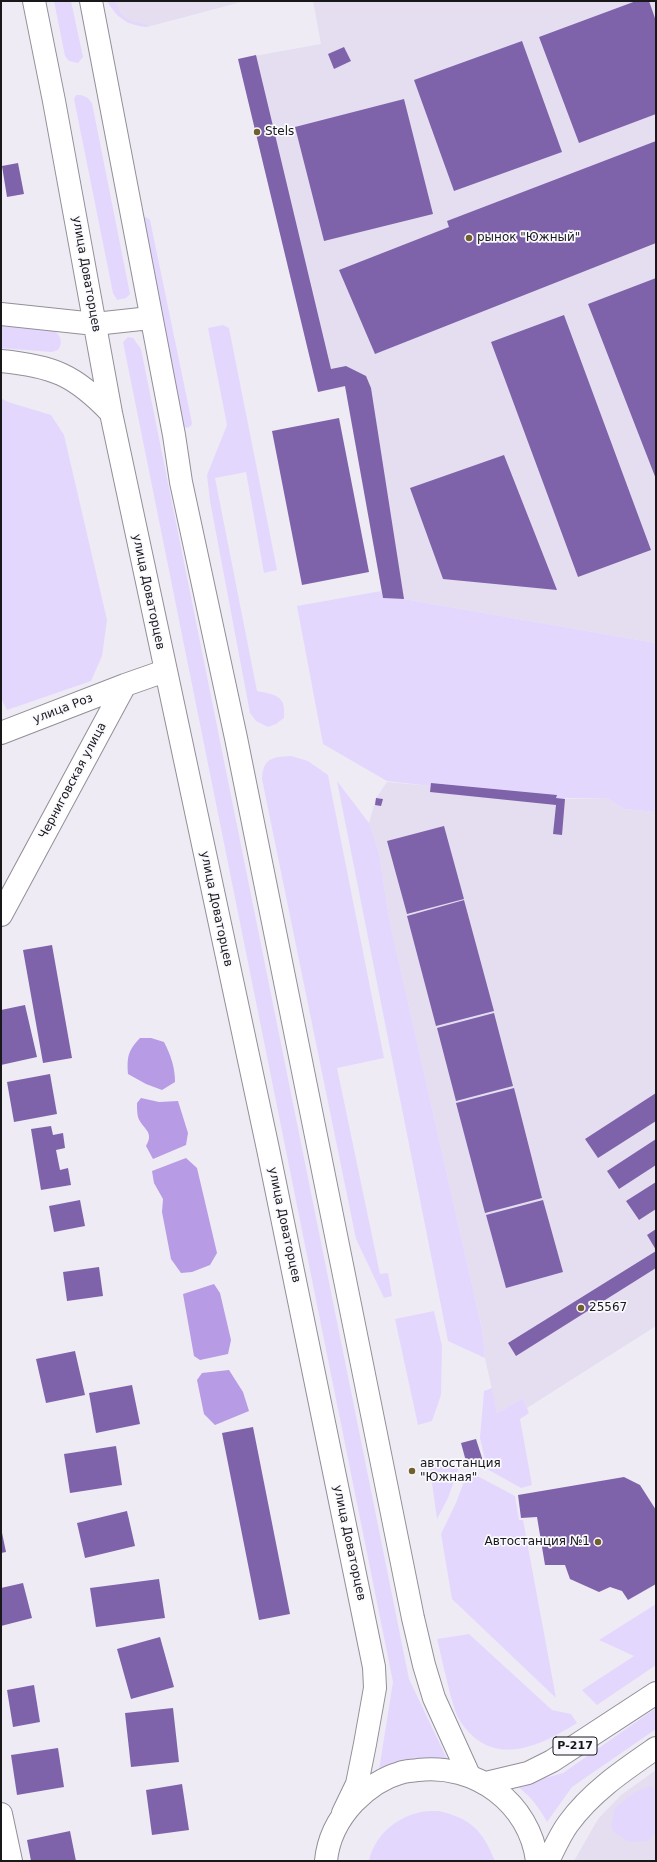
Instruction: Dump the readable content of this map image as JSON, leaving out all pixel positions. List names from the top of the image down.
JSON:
{
  "streets": {
    "main road": [
      "улица Доваторцев",
      "улица Роз",
      "Черниговская улица",
      "Р-217"
    ]
  },
  "crossings": [
    ["улица Роз", "Черниговская улица"]
  ],
  "places": [
    "Stels",
    "рынок \"Южный\"",
    "25567",
    "автостанция \"Южная\"",
    "Автостанция №1"
  ]
}
